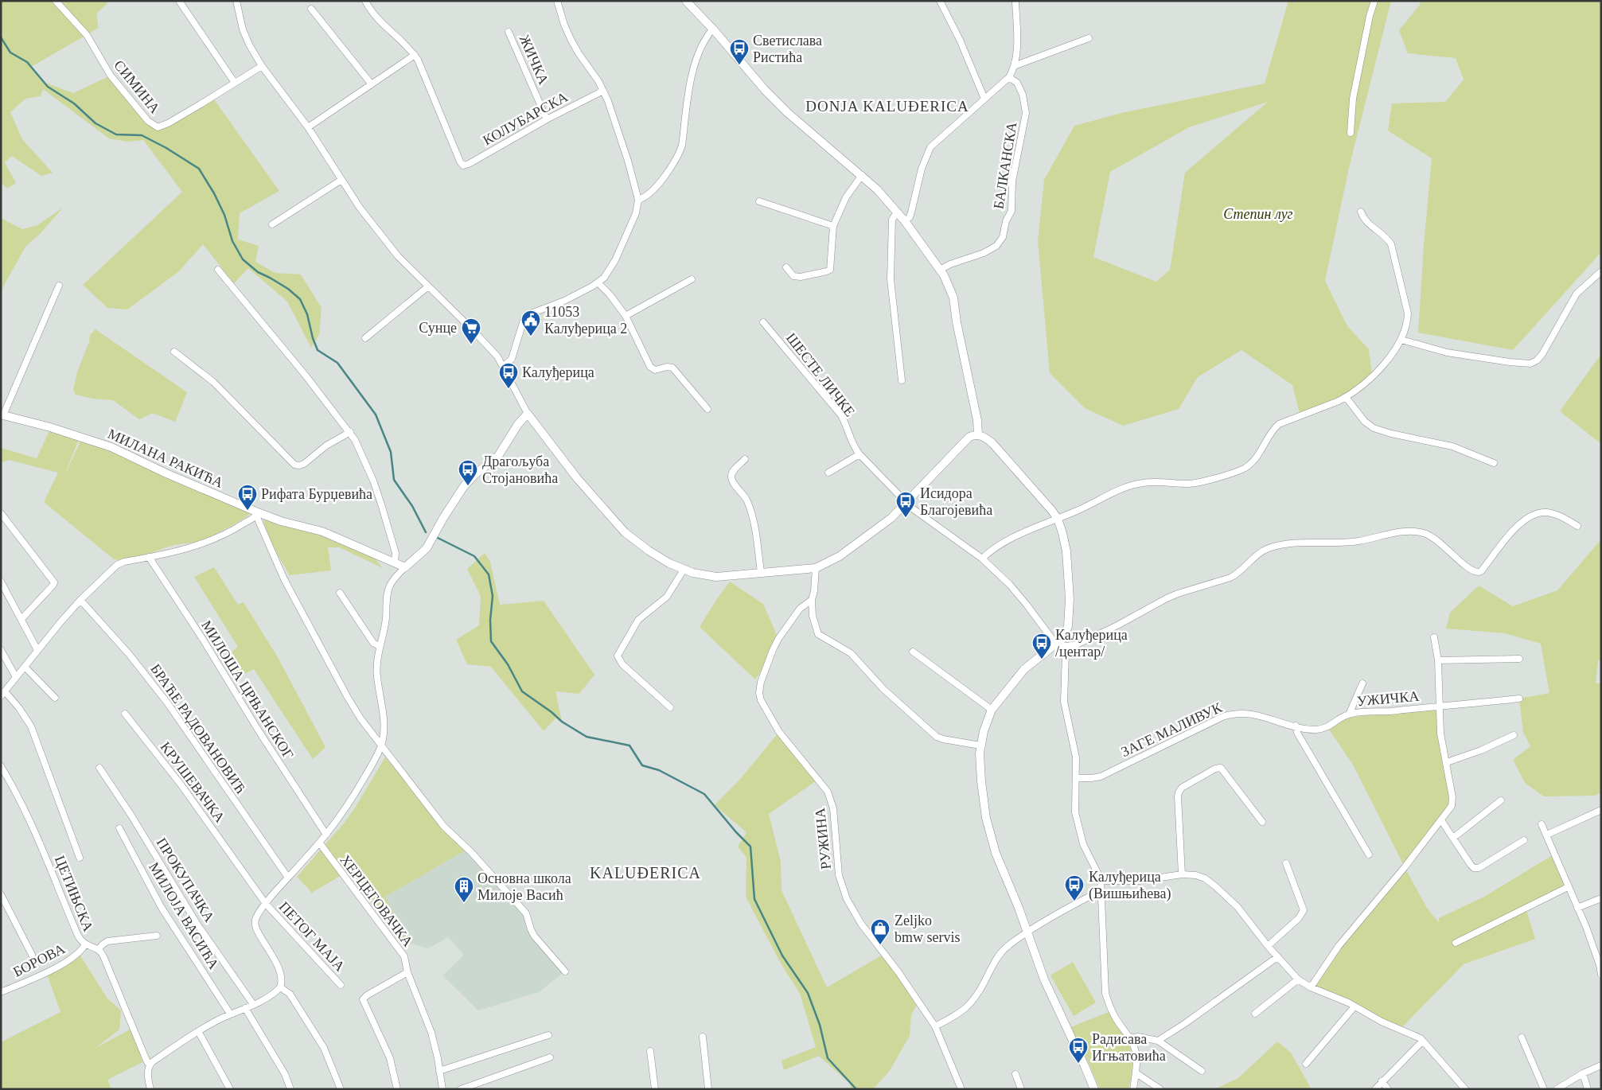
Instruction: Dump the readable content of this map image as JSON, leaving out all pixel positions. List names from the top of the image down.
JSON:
{
  "streets": {
    "street": [
      "ЖИЧКА",
      "СИМИНА",
      "КОЛУБАРСКА",
      "БАЛКАНСКА",
      "ШЕСТЕ ЛИЧКЕ",
      "МИЛАНА РАКИЋА",
      "МИЛОША ЦРЊАНСКОГ",
      "УЖИЧКА",
      "БРАЋЕ РАДОВАНОВИЋ",
      "ЗАГЕ МАЛИВУК",
      "КРУШЕВАЧКА",
      "РУЖИНА",
      "ПРОКУПАЧКА",
      "ЦЕТИЊСКА",
      "ХЕРЦЕГОВАЧКА",
      "МИЛОЈА ВАСИЋА",
      "ПЕТОГ МАЈА",
      "БОРОВА"
    ]
  },
  "crossings": [
    ["ЖИЧКА", "КОЛУБАРСКА"],
    ["УЖИЧКА", "ЗАГЕ МАЛИВУК"],
    ["КРУШЕВАЧКА", "ПЕТОГ МАЈА"],
    ["ЦЕТИЊСКА", "БОРОВА"]
  ],
  "districts": ["DONJA KALUĐERICA", "KALUĐERICA"],
  "parks": ["Степин луг"],
  "places": {
    "bus stop": [
      "Светислава Ристића",
      "Калуђерица",
      "Драгољуба Стојановића",
      "Рифата Бурџевића",
      "Исидора Благојевића",
      "Калуђерица /центар/",
      "Калуђерица (Вишњићева)",
      "Радисава Игњатовића"
    ],
    "public building": ["11053 Калуђерица 2"],
    "supermarket": ["Сунце"],
    "building": ["Основна школа Милоје Васић"],
    "shop": ["Zeljko bmw servis"]
  }
}
